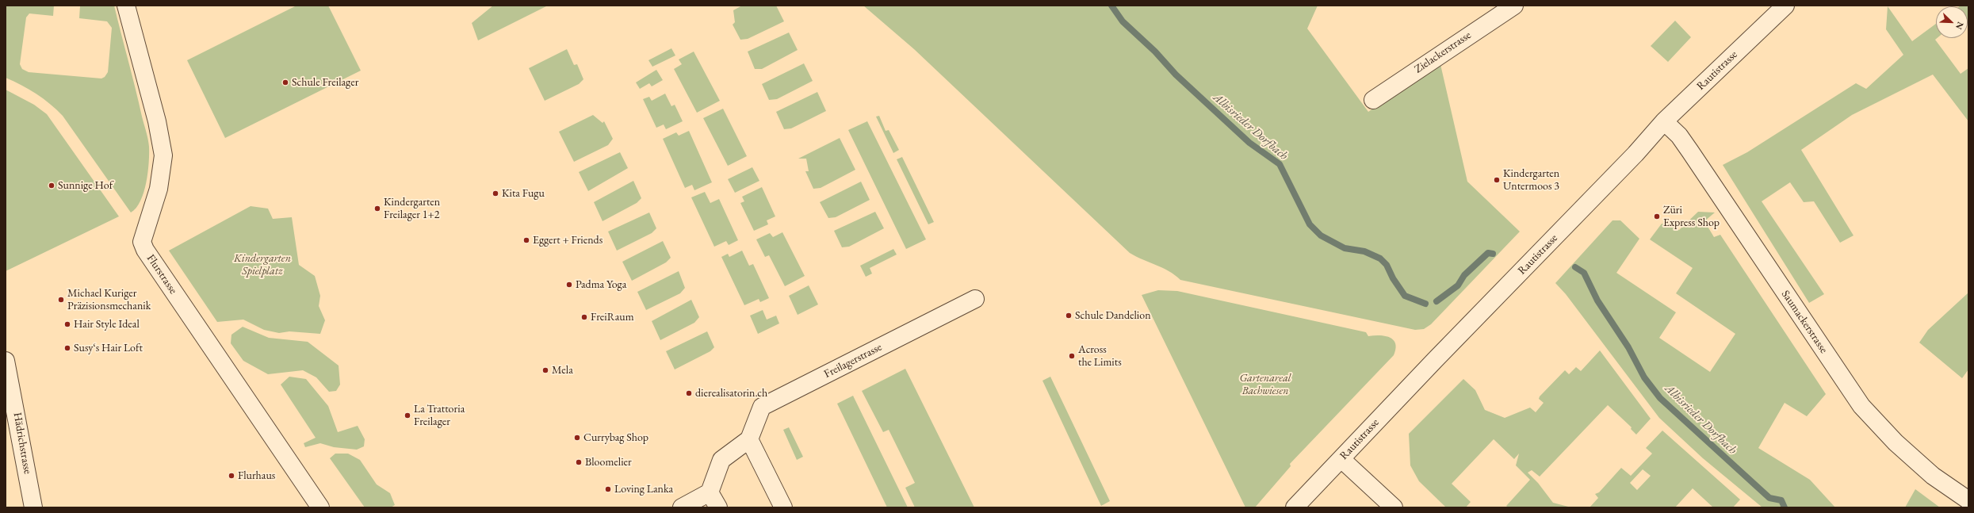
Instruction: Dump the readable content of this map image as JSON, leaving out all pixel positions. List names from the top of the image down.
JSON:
{
  "streets": {
    "street": [
      "Zielackerstrasse",
      "Rautistrasse",
      "Flurstrasse",
      "Saumackerstrasse",
      "Freilagerstrasse",
      "Hädrichstrasse"
    ]
  },
  "crossings": [
    ["Rautistrasse", "Saumackerstrasse"]
  ],
  "water": ["Albisrieder Dorfbach"],
  "parks": ["Kindergarten Spielplatz", "Gartenareal Bachwiesen"],
  "places": [
    "Schule Freilager",
    "Kindergarten Untermoos 3",
    "Sunnige Hof",
    "Kita Fugu",
    "Kindergarten Freilager 1+2",
    "Züri Express Shop",
    "Eggert + Friends",
    "Padma Yoga",
    "Michael Kuriger Präzisionsmechanik",
    "Schule Dandelion",
    "FreiRaum",
    "Hair Style Ideal",
    "Susy‘s Hair Loft",
    "Across the Limits",
    "Mela",
    "dierealisatorin.ch",
    "La Trattoria Freilager",
    "Currybag Shop",
    "Bloomelier",
    "Flurhaus",
    "Loving Lanka"
  ],
  "north": "bottom right"
}
